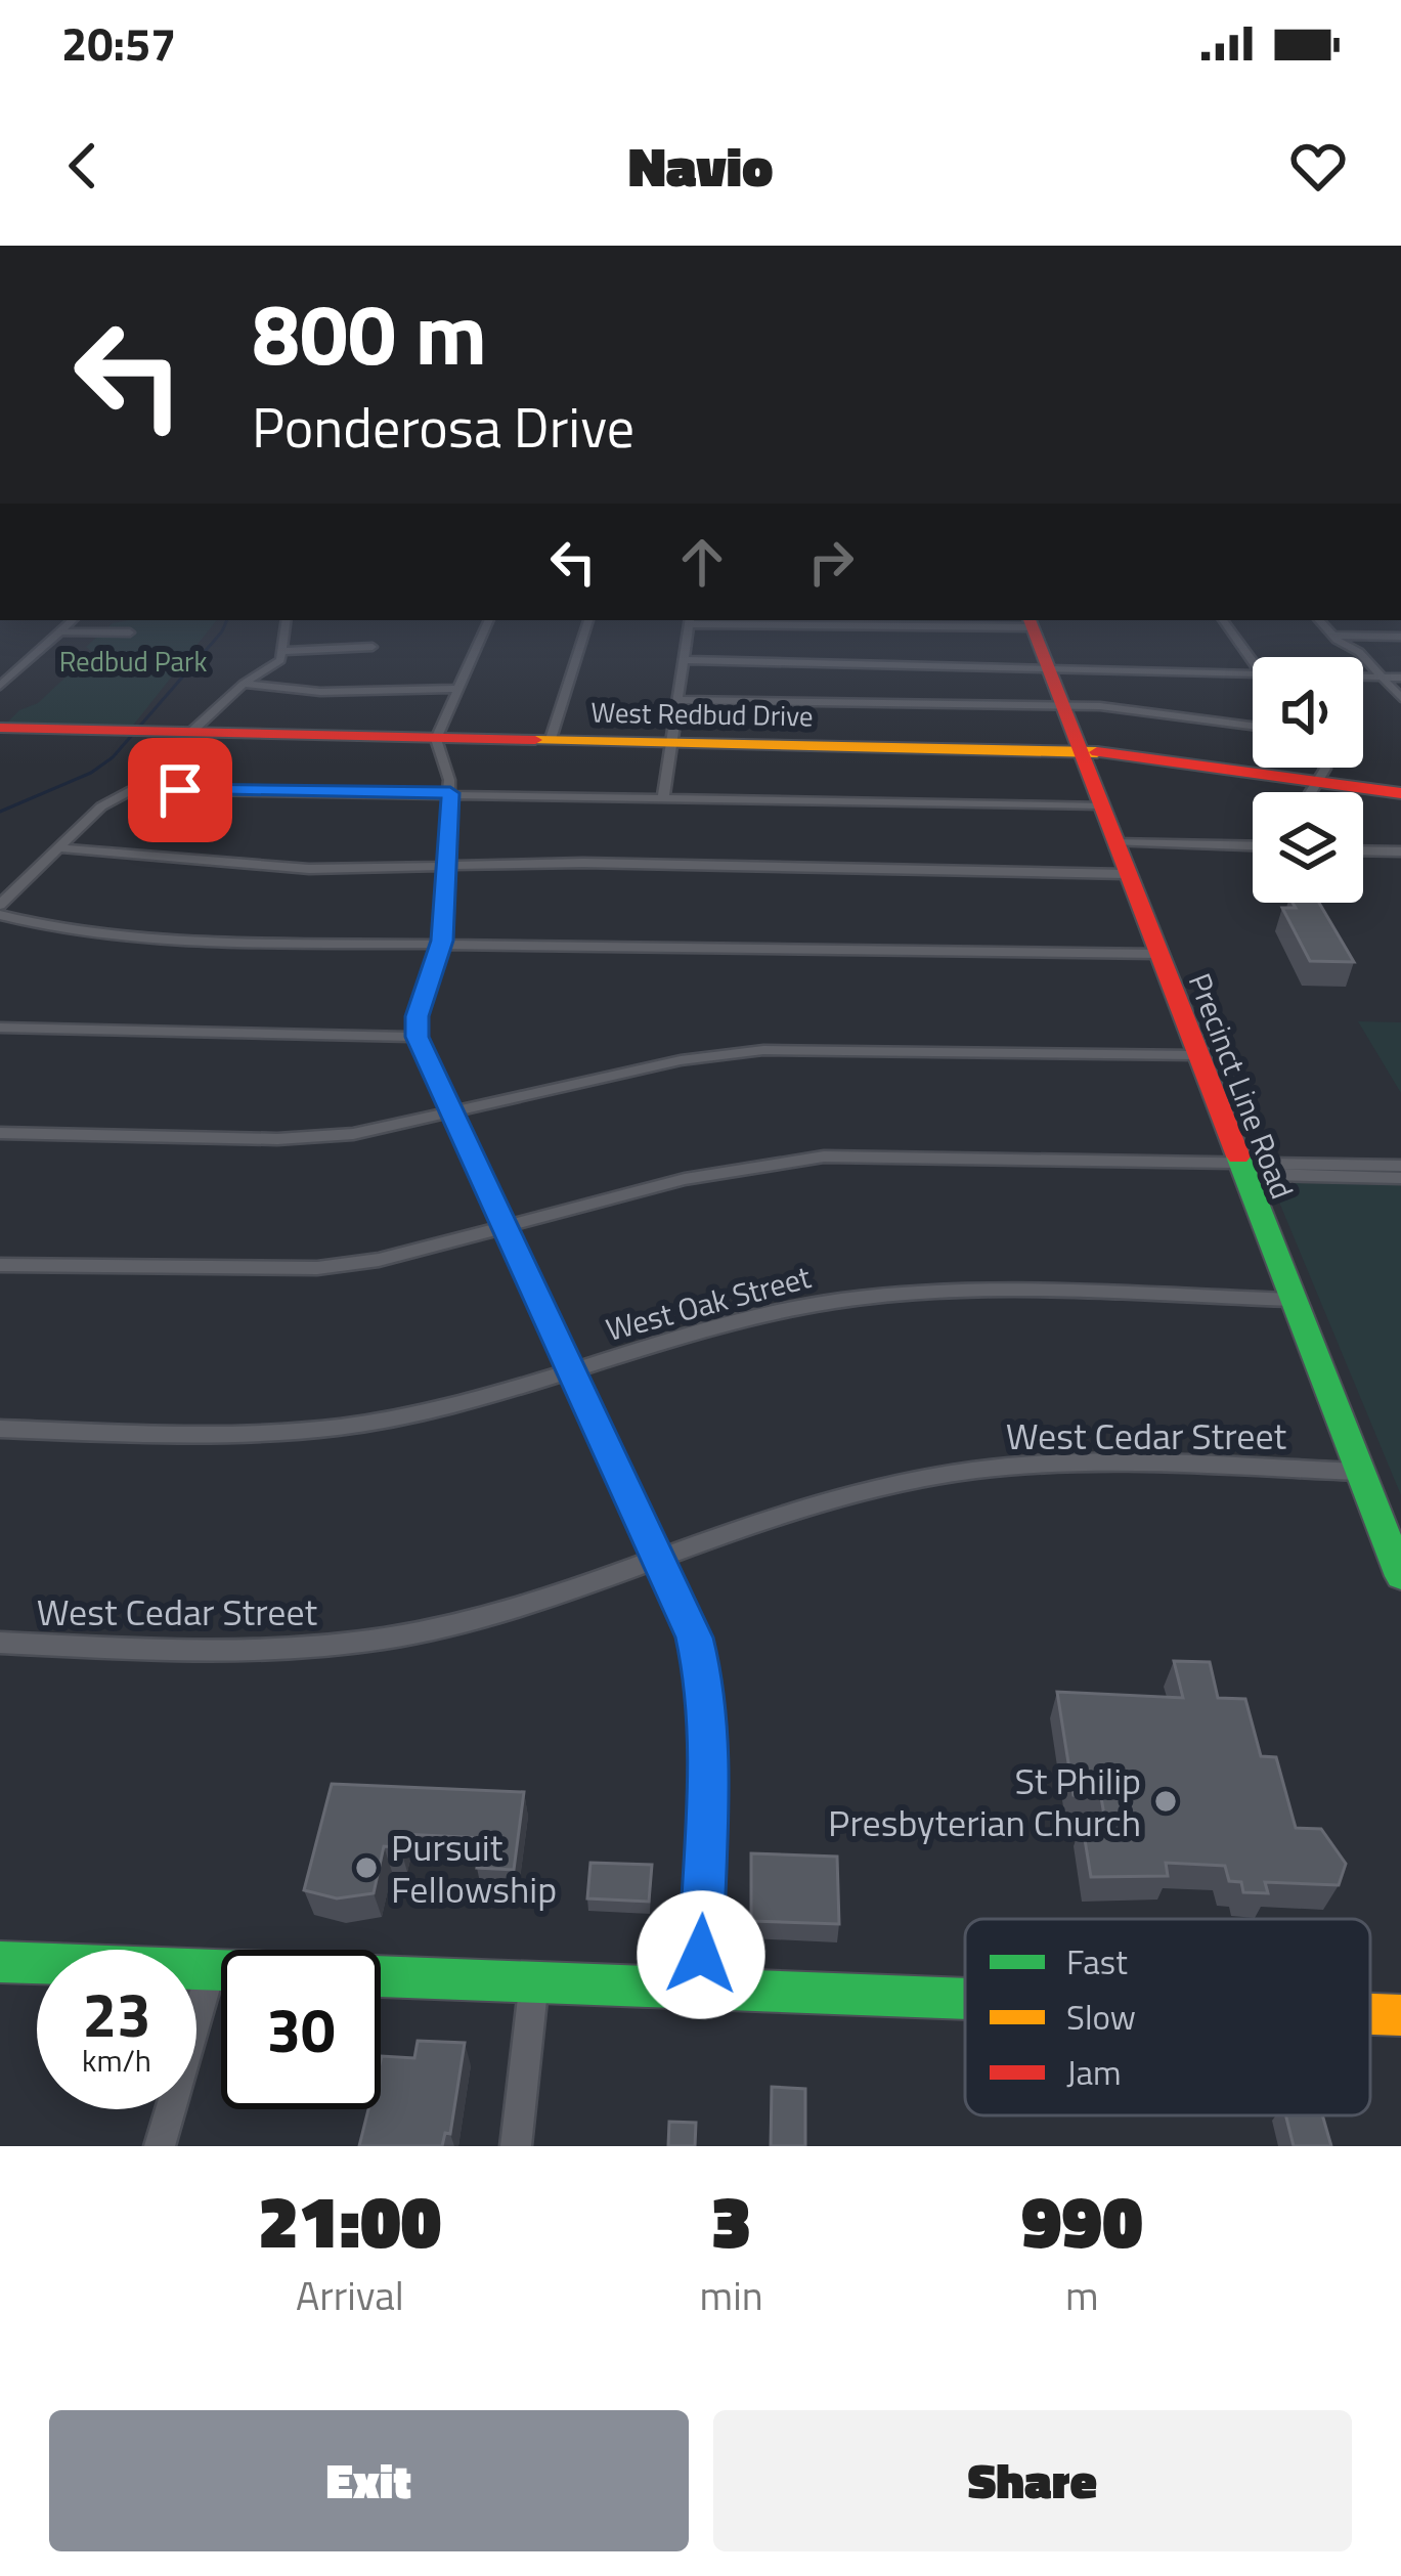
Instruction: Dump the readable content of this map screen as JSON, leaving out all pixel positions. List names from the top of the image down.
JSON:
{
  "streets": {
    "main road": ["West Redbud Drive", "Precinct Line Road"],
    "street": ["West Oak Street", "West Cedar Street"]
  },
  "crossings": [
    ["West Redbud Drive", "Precinct Line Road"],
    ["Precinct Line Road", "West Oak Street"],
    ["Precinct Line Road", "West Cedar Street"]
  ],
  "parks": ["Redbud Park"],
  "places": ["St Philip Presbyterian Church", "Pursuit Fellowship"],
  "legend": ["Fast", "Slow", "Jam"],
  "page": {
    "status": "20:57",
    "header": "Navio",
    "turn": ["800 m", "Ponderosa Drive"],
    "speed": "23 km/h",
    "limit": "30",
    "eta": [
      "21:00",
      "Arrival",
      "3",
      "min",
      "990",
      "m"
    ],
    "buttons": ["Exit", "Share"]
  }
}
